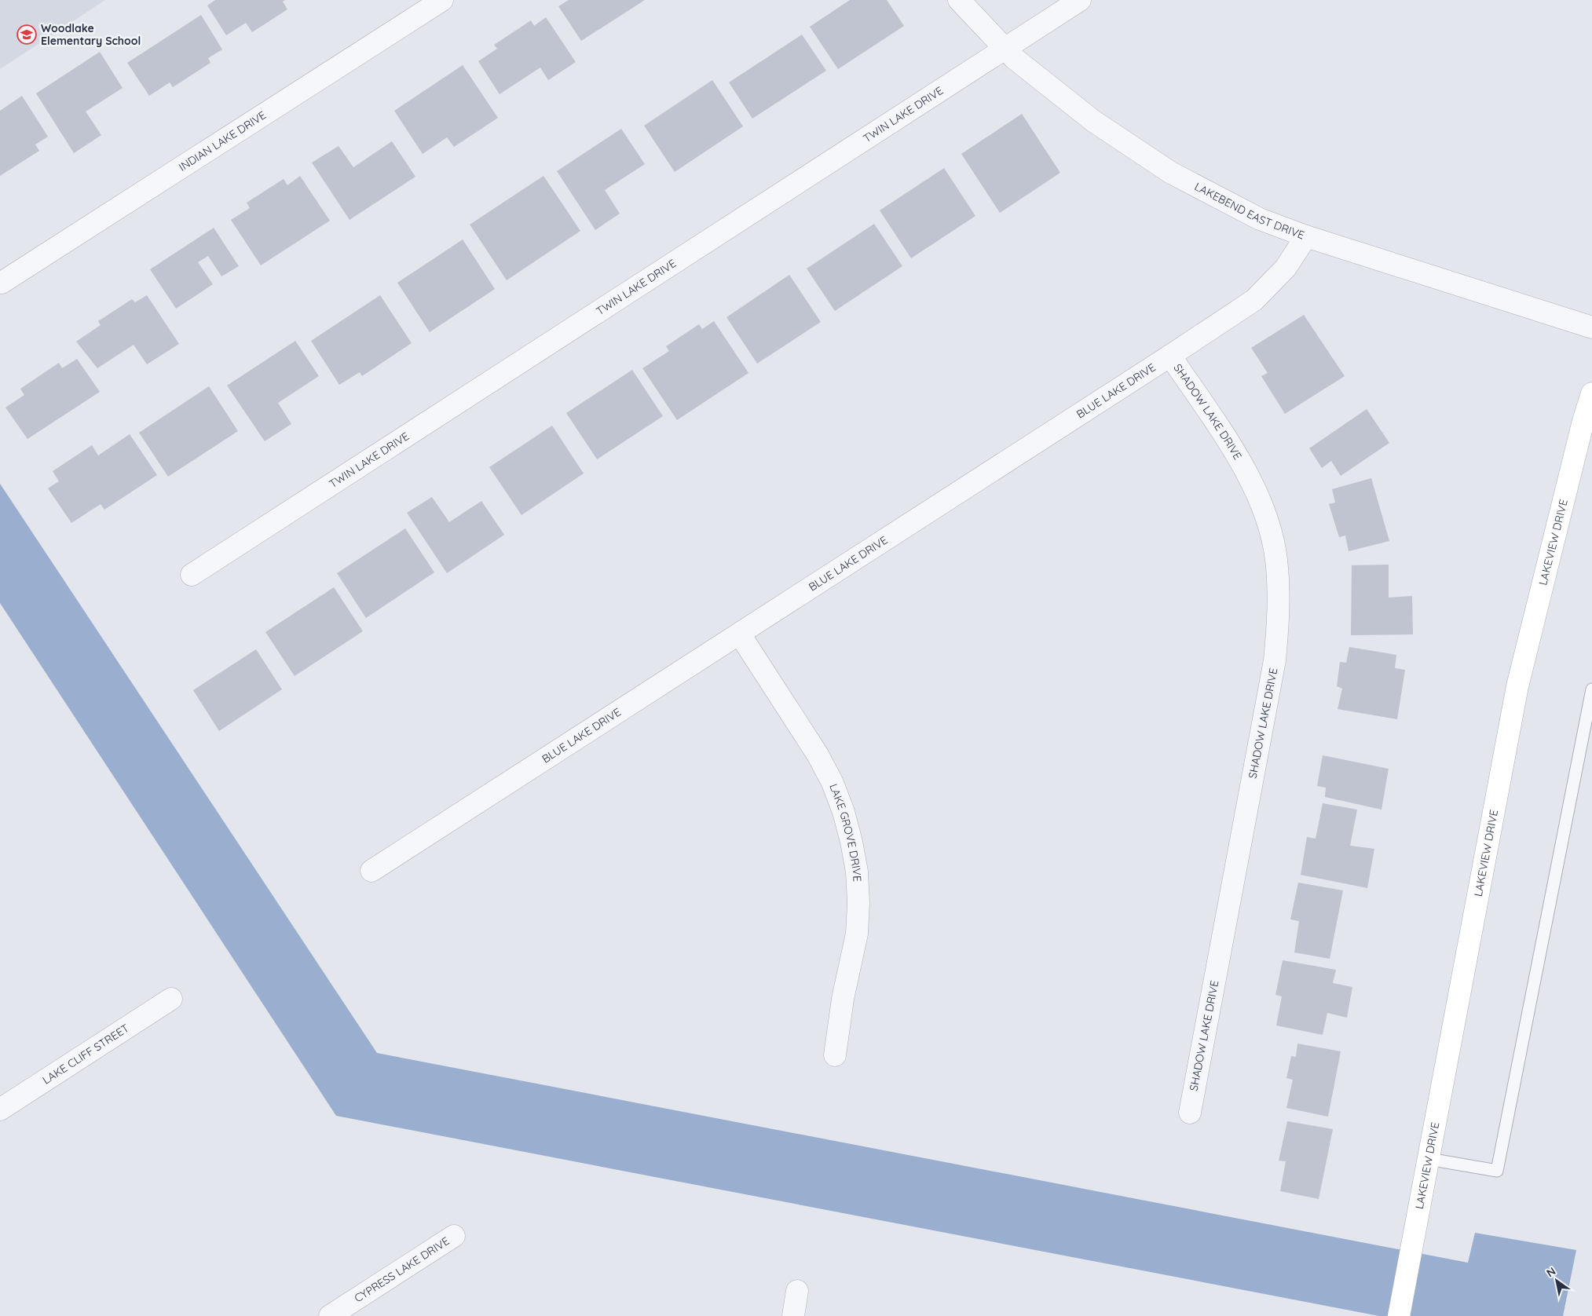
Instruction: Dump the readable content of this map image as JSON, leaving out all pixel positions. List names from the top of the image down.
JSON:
{
  "streets": {
    "street": [
      "TWIN LAKE DRIVE",
      "INDIAN LAKE DRIVE",
      "LAKEBEND EAST DRIVE",
      "BLUE LAKE DRIVE",
      "SHADOW LAKE DRIVE",
      "LAKEVIEW DRIVE",
      "LAKE GROVE DRIVE",
      "LAKE CLIFF STREET",
      "CYPRESS LAKE DRIVE"
    ]
  },
  "crossings": [
    ["TWIN LAKE DRIVE", "LAKEBEND EAST DRIVE"],
    ["LAKEBEND EAST DRIVE", "BLUE LAKE DRIVE"],
    ["BLUE LAKE DRIVE", "SHADOW LAKE DRIVE"],
    ["BLUE LAKE DRIVE", "LAKE GROVE DRIVE"]
  ],
  "places": {
    "school or university": ["Woodlake Elementary School"]
  },
  "north": "top left"
}
